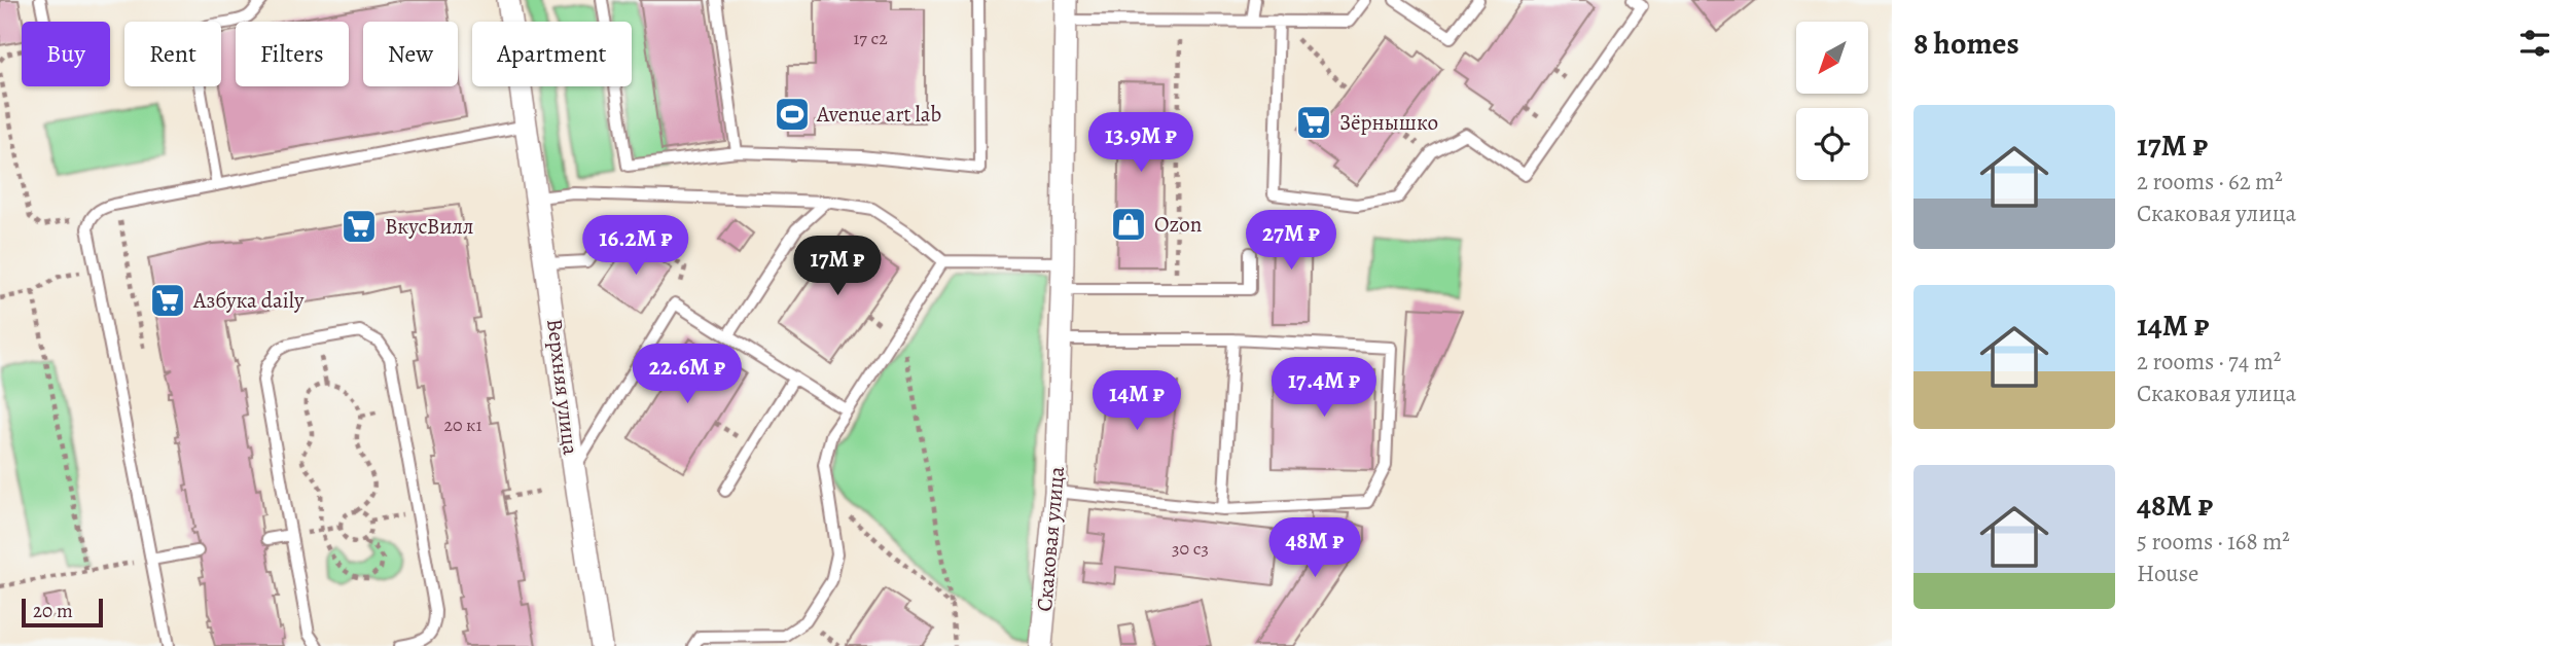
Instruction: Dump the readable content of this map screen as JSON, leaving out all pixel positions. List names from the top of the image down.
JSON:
{
  "streets": {
    "street": ["Верхняя улица", "Скаковая улица"]
  },
  "places": {
    "sports": ["Avenue art lab"],
    "supermarket": ["Зёрнышко", "ВкусВилл", "Азбука daily"],
    "shop": ["Ozon"]
  },
  "house_numbers": ["17 с2", "20 к1", "30 с3"],
  "scale_bar": "20 m",
  "north": "bottom left",
  "page": {
    "heading": "8 homes",
    "chip": [
      "Buy",
      "Rent",
      "Filters",
      "New",
      "Apartment"
    ],
    "list": [
      {
        "name": "17M ₽",
        "note": "2 rooms · 62 m² · Скаковая улица"
      },
      {
        "name": "14M ₽",
        "note": "2 rooms · 74 m² · Скаковая улица"
      },
      {
        "name": "48M ₽",
        "note": "5 rooms · 168 m² · House"
      }
    ],
    "price": [
      "13.9M ₽",
      "27M ₽",
      "16.2M ₽",
      "17M ₽",
      "22.6M ₽",
      "17.4M ₽",
      "14M ₽",
      "48M ₽"
    ],
    "scale": "20 m"
  }
}
